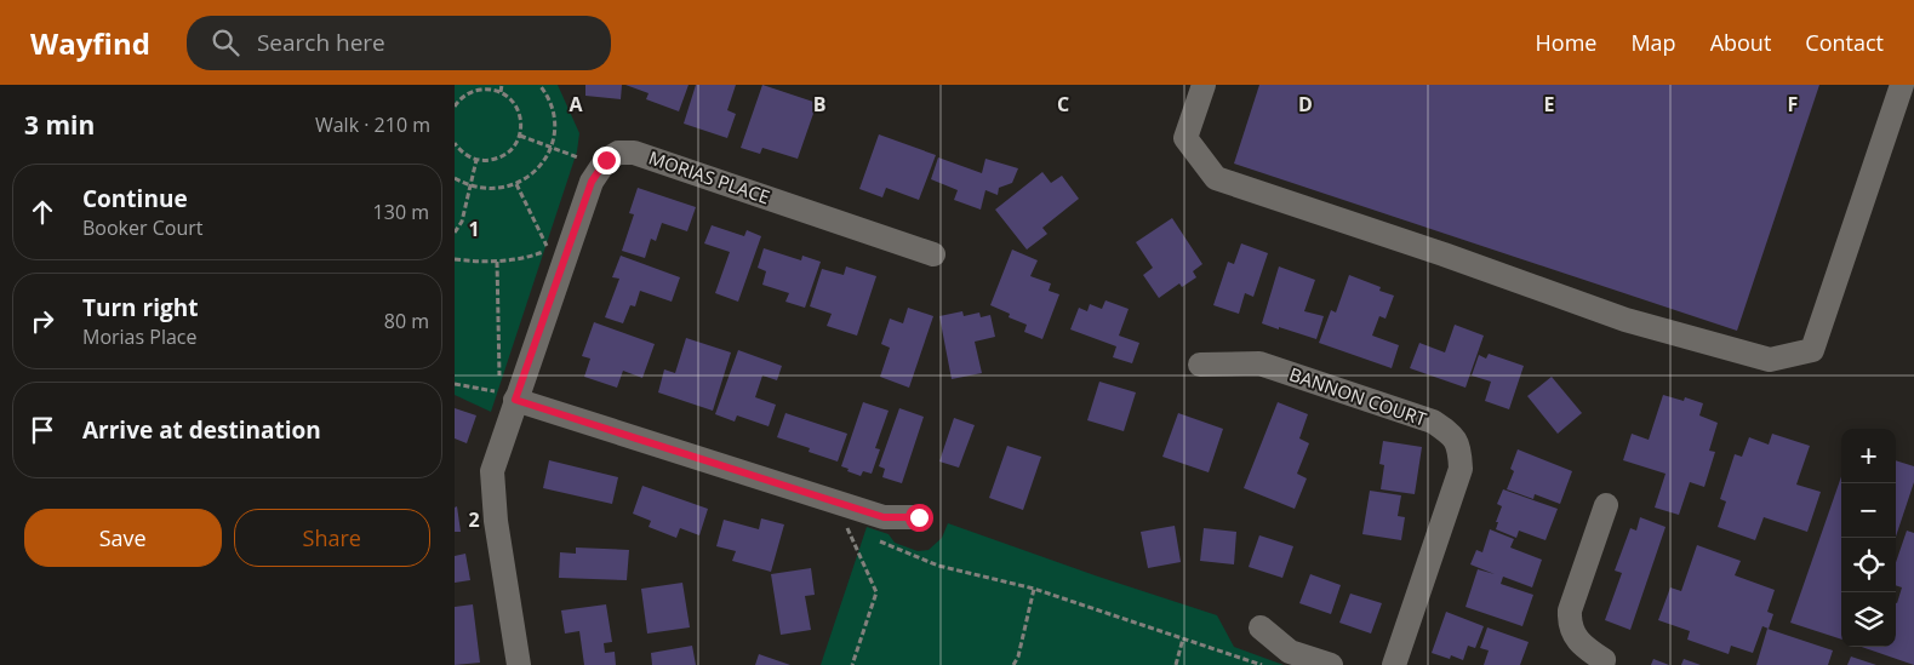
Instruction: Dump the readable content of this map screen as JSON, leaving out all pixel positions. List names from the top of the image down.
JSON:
{
  "streets": {
    "street": ["MORIAS PLACE", "BANNON COURT"]
  },
  "page": {
    "header": "Wayfind",
    "search": "Search here",
    "nav": [
      "Home",
      "Map",
      "About",
      "Contact"
    ],
    "heading": ["3 min", "Walk · 210 m"],
    "list": [
      ["Continue", "Booker Court", "130 m"],
      ["Turn right", "Morias Place", "80 m"],
      "Arrive at destination"
    ],
    "map_buttons": ["+", "−"],
    "buttons": ["Save", "Share"]
  },
  "grid": {
    "columns": [
      "A",
      "B",
      "C",
      "D",
      "E",
      "F"
    ],
    "rows": ["1", "2"]
  }
}
